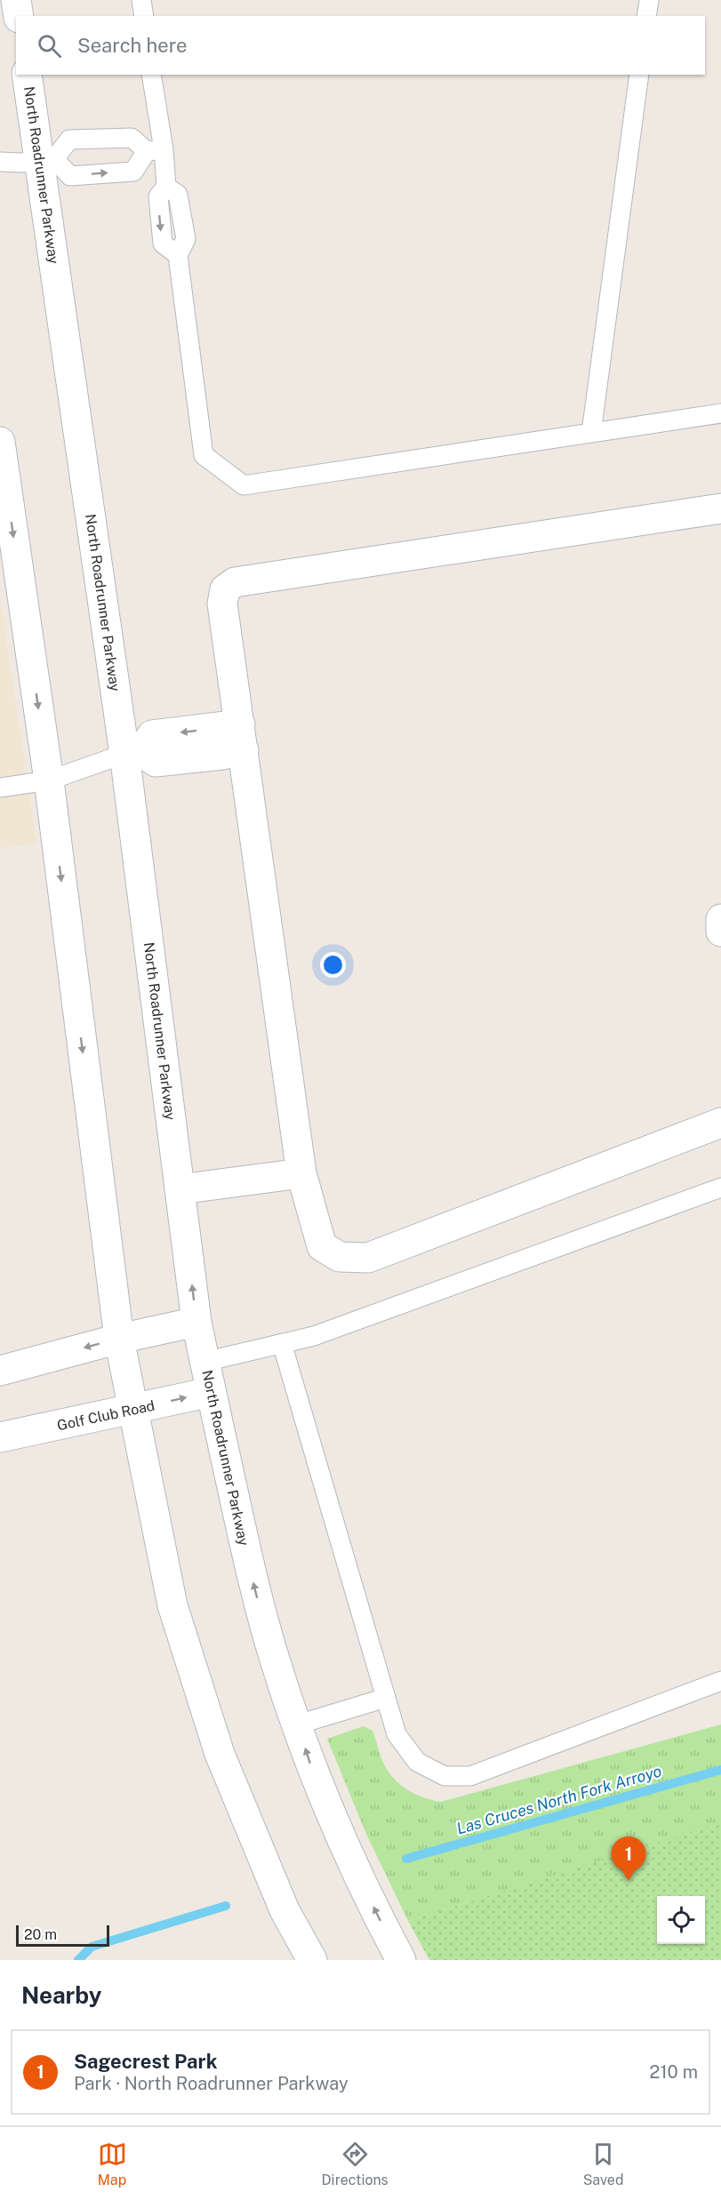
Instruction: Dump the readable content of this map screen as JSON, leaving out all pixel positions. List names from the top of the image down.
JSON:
{
  "streets": {
    "main road": ["North Roadrunner Parkway", "Golf Club Road"]
  },
  "crossings": [
    ["North Roadrunner Parkway", "Golf Club Road"]
  ],
  "water": ["Las Cruces North Fork Arroyo"],
  "scale_bar": "20 m",
  "page": {
    "search": "Search here",
    "pins": "1",
    "scale": "20 m",
    "heading": "Nearby",
    "list": [
      {
        "mark": "1",
        "name": "Sagecrest Park",
        "note": "Park · North Roadrunner Parkway",
        "value": "210 m"
      }
    ],
    "nav": ["Map", "Directions", "Saved"]
  }
}
